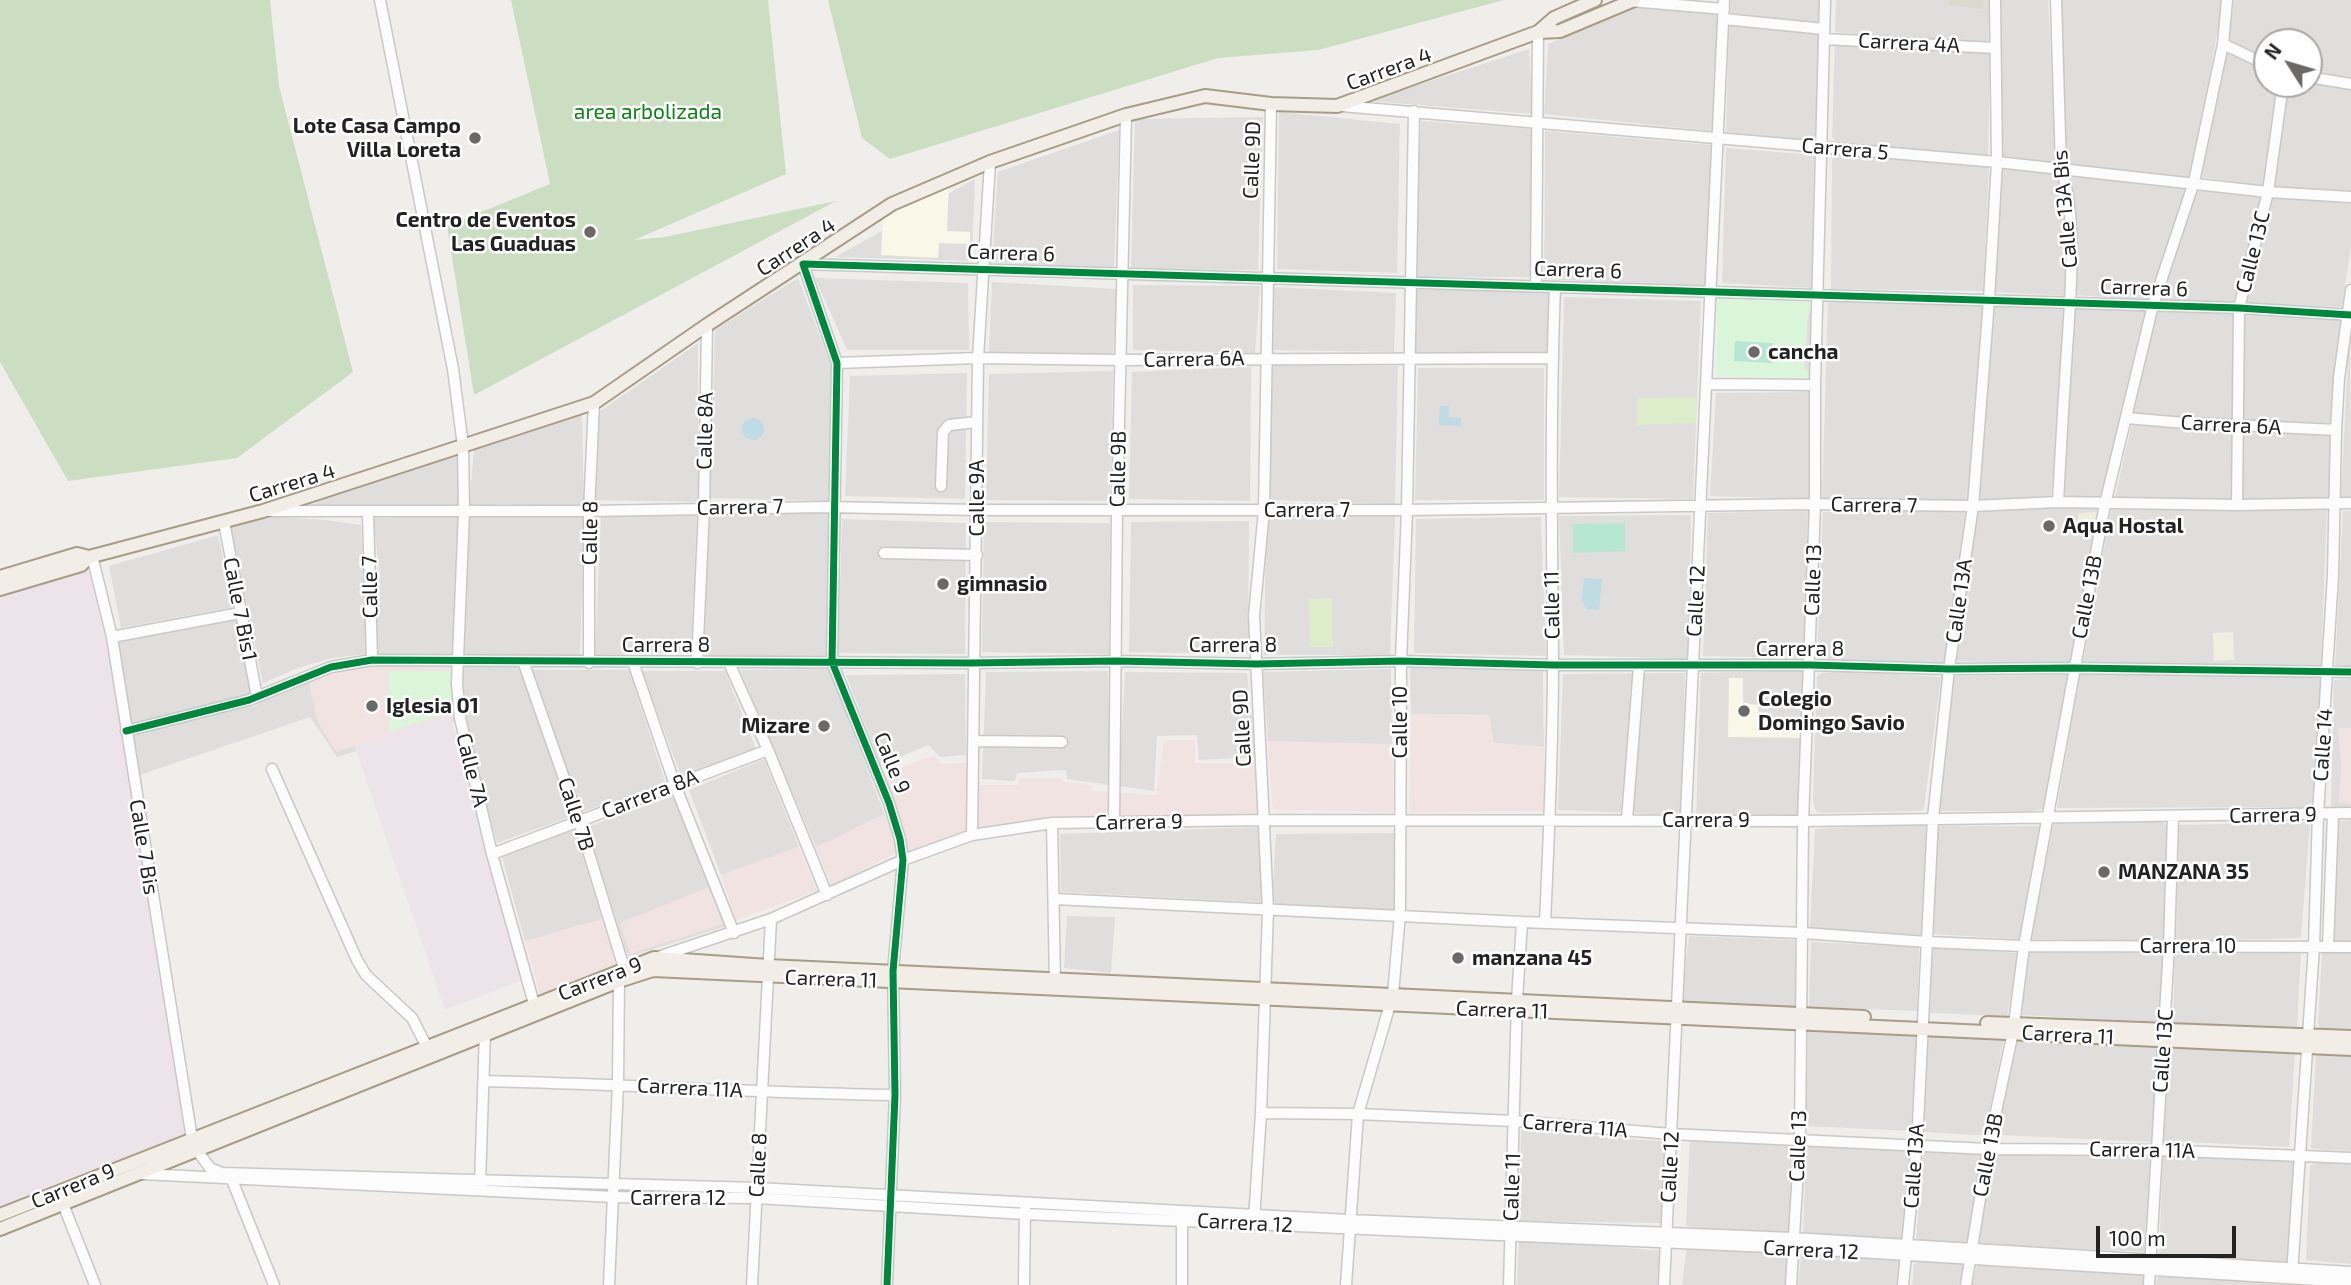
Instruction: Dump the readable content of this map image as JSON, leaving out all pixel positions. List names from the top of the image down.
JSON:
{
  "streets": {
    "main road": ["Carrera 4", "Carrera 9", "Carrera 11"],
    "street": [
      "Carrera 4A",
      "Carrera 5",
      "Calle 9D",
      "Calle 13A Bis",
      "Calle 13C",
      "Carrera 6",
      "Carrera 6A",
      "Calle 8A",
      "Calle 9B",
      "Calle 9A",
      "Carrera 7",
      "Calle 8",
      "Calle 13",
      "Calle 7",
      "Calle 13B",
      "Calle 12",
      "Calle 13A",
      "Calle 11",
      "Calle 7 Bis1",
      "Carrera 8",
      "Calle 10",
      "Calle 14",
      "Calle 9",
      "Calle 7A",
      "Carrera 8A",
      "Calle 7B",
      "Calle 7 Bis",
      "Carrera 10",
      "Carrera 11A",
      "Carrera 12"
    ]
  },
  "crossings": [
    ["Carrera 4A", "Carrera 4"],
    ["Carrera 4A", "Calle 13"],
    ["Carrera 4A", "Calle 12"],
    ["Carrera 4A", "Calle 13A"],
    ["Carrera 4", "Carrera 5"],
    ["Carrera 4", "Calle 9D"],
    ["Carrera 4", "Carrera 6"],
    ["Carrera 4", "Calle 8A"],
    ["Carrera 4", "Calle 9B"],
    ["Carrera 4", "Calle 9A"],
    ["Carrera 4", "Carrera 7"],
    ["Carrera 4", "Calle 8"],
    ["Carrera 4", "Calle 7 Bis1"],
    ["Carrera 4", "Calle 9"],
    ["Carrera 4", "Calle 7A"],
    ["Carrera 4", "Calle 7 Bis"],
    ["Carrera 5", "Calle 13A Bis"],
    ["Carrera 5", "Calle 13C"],
    ["Carrera 5", "Calle 13"],
    ["Carrera 5", "Calle 13B"],
    ["Carrera 5", "Calle 12"],
    ["Carrera 5", "Calle 13A"],
    ["Carrera 5", "Calle 10"],
    ["Calle 9D", "Carrera 6"],
    ["Calle 9D", "Carrera 6A"],
    ["Calle 9D", "Carrera 7"],
    ["Calle 9D", "Carrera 8"],
    ["Calle 9D", "Carrera 9"],
    ["Calle 9D", "Carrera 11"],
    ["Calle 9D", "Carrera 11A"],
    ["Calle 9D", "Carrera 12"],
    ["Calle 13A Bis", "Carrera 6"],
    ["Calle 13A Bis", "Carrera 7"],
    ["Calle 13C", "Carrera 6"],
    ["Calle 13C", "Carrera 6A"],
    ["Calle 13C", "Carrera 7"],
    ["Calle 13C", "Carrera 9"],
    ["Calle 13C", "Carrera 10"],
    ["Calle 13C", "Carrera 11"],
    ["Calle 13C", "Carrera 11A"],
    ["Calle 13C", "Carrera 12"],
    ["Carrera 6", "Calle 9B"],
    ["Carrera 6", "Calle 9A"],
    ["Carrera 6", "Calle 13"],
    ["Carrera 6", "Calle 13B"],
    ["Carrera 6", "Calle 12"],
    ["Carrera 6", "Calle 13A"],
    ["Carrera 6", "Calle 11"],
    ["Carrera 6", "Calle 10"],
    ["Carrera 6", "Calle 14"],
    ["Carrera 6", "Calle 9"],
    ["Carrera 6A", "Calle 9B"],
    ["Carrera 6A", "Calle 9A"],
    ["Carrera 6A", "Calle 13B"],
    ["Carrera 6A", "Calle 11"],
    ["Carrera 6A", "Calle 10"],
    ["Carrera 6A", "Calle 14"],
    ["Carrera 6A", "Calle 9"],
    ["Calle 8A", "Carrera 7"],
    ["Calle 8A", "Carrera 8"],
    ["Calle 9B", "Carrera 7"],
    ["Calle 9B", "Carrera 8"],
    ["Calle 9B", "Carrera 9"],
    ["Calle 9A", "Carrera 7"],
    ["Calle 9A", "Carrera 8"],
    ["Calle 9A", "Carrera 9"],
    ["Carrera 7", "Calle 8"],
    ["Carrera 7", "Calle 13"],
    ["Carrera 7", "Calle 7"],
    ["Carrera 7", "Calle 13B"],
    ["Carrera 7", "Calle 12"],
    ["Carrera 7", "Calle 13A"],
    ["Carrera 7", "Calle 11"],
    ["Carrera 7", "Calle 10"],
    ["Carrera 7", "Calle 14"],
    ["Carrera 7", "Calle 9"],
    ["Carrera 7", "Calle 7A"],
    ["Calle 8", "Carrera 8"],
    ["Calle 8", "Carrera 9"],
    ["Calle 8", "Carrera 11"],
    ["Calle 8", "Carrera 11A"],
    ["Calle 8", "Carrera 12"],
    ["Calle 13", "Carrera 8"],
    ["Calle 13", "Carrera 9"],
    ["Calle 13", "Carrera 11"],
    ["Calle 13", "Carrera 11A"],
    ["Calle 13", "Carrera 12"],
    ["Calle 7", "Carrera 8"],
    ["Calle 13B", "Carrera 8"],
    ["Calle 13B", "Carrera 9"],
    ["Calle 13B", "Carrera 10"],
    ["Calle 13B", "Carrera 11"],
    ["Calle 13B", "Carrera 11A"],
    ["Calle 13B", "Carrera 12"],
    ["Calle 12", "Carrera 8"],
    ["Calle 12", "Carrera 9"],
    ["Calle 12", "Carrera 11"],
    ["Calle 12", "Carrera 11A"],
    ["Calle 12", "Carrera 12"],
    ["Calle 13A", "Carrera 8"],
    ["Calle 13A", "Carrera 9"],
    ["Calle 13A", "Carrera 11"],
    ["Calle 13A", "Carrera 11A"],
    ["Calle 13A", "Carrera 12"],
    ["Calle 11", "Carrera 8"],
    ["Calle 11", "Carrera 9"],
    ["Calle 11", "Carrera 11"],
    ["Calle 11", "Carrera 11A"],
    ["Calle 11", "Carrera 12"],
    ["Calle 7 Bis1", "Carrera 8"],
    ["Carrera 8", "Calle 10"],
    ["Carrera 8", "Calle 14"],
    ["Carrera 8", "Calle 9"],
    ["Carrera 8", "Calle 7A"],
    ["Carrera 8", "Calle 7B"],
    ["Carrera 8", "Calle 7 Bis"],
    ["Calle 10", "Carrera 9"],
    ["Calle 10", "Carrera 11"],
    ["Calle 10", "Carrera 11A"],
    ["Calle 10", "Carrera 12"],
    ["Calle 14", "Carrera 9"],
    ["Calle 14", "Carrera 10"],
    ["Calle 14", "Carrera 11"],
    ["Calle 14", "Carrera 11A"],
    ["Calle 14", "Carrera 12"],
    ["Calle 9", "Carrera 9"],
    ["Calle 9", "Carrera 11"],
    ["Calle 9", "Carrera 11A"],
    ["Calle 9", "Carrera 12"],
    ["Calle 7A", "Carrera 8A"],
    ["Calle 7A", "Carrera 9"],
    ["Carrera 8A", "Calle 7B"],
    ["Calle 7B", "Carrera 9"],
    ["Calle 7B", "Carrera 11A"],
    ["Calle 7B", "Carrera 12"],
    ["Carrera 9", "Calle 7 Bis"],
    ["Carrera 9", "Carrera 11"],
    ["Carrera 9", "Carrera 12"],
    ["Calle 7 Bis", "Carrera 12"]
  ],
  "parks": ["area arbolizada"],
  "places": [
    "Lote Casa Campo Villa Loreta",
    "Centro de Eventos Las Guaduas",
    "cancha",
    "Aqua Hostal",
    "gimnasio",
    "Iglesia 01",
    "Colegio Domingo Savio",
    "Mizare",
    "MANZANA 35",
    "manzana 45"
  ],
  "scale_bar": "100 m",
  "north": "top left"
}
